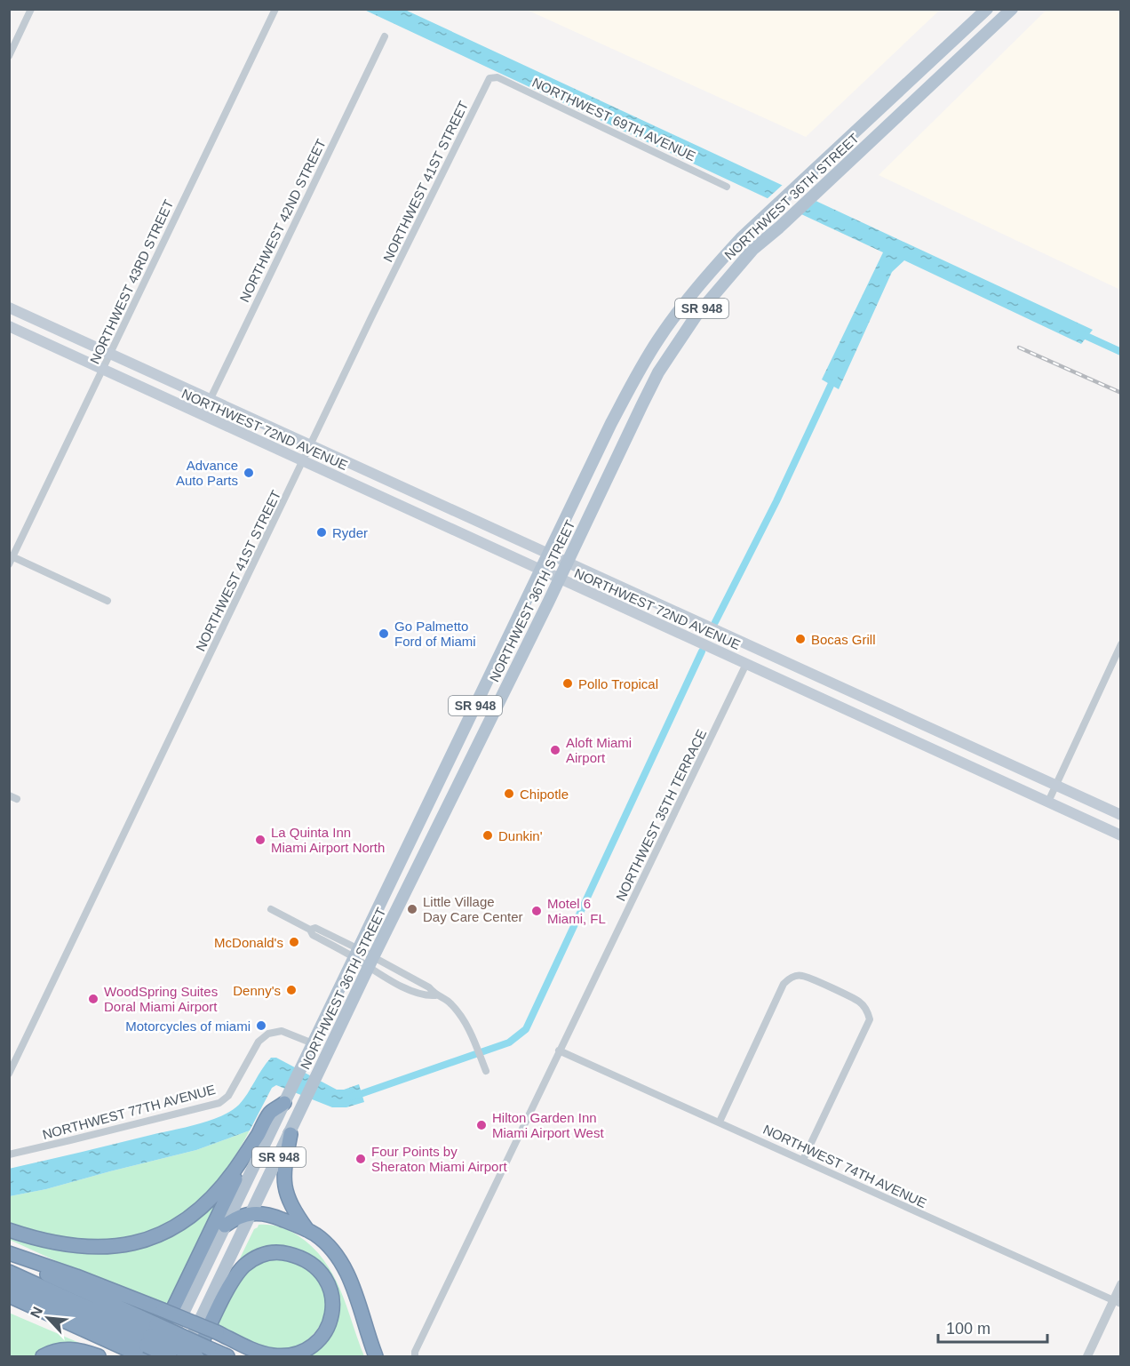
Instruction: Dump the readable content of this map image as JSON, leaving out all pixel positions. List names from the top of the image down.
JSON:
{
  "streets": {
    "main road": ["NORTHWEST 36TH STREET", "SR 948", "NORTHWEST 72ND AVENUE"],
    "street": [
      "NORTHWEST 69TH AVENUE",
      "NORTHWEST 41ST STREET",
      "NORTHWEST 42ND STREET",
      "NORTHWEST 43RD STREET",
      "NORTHWEST 35TH TERRACE",
      "NORTHWEST 77TH AVENUE",
      "NORTHWEST 74TH AVENUE"
    ]
  },
  "crossings": [
    ["NORTHWEST 69TH AVENUE", "NORTHWEST 41ST STREET"],
    ["NORTHWEST 41ST STREET", "NORTHWEST 72ND AVENUE"],
    ["NORTHWEST 36TH STREET", "NORTHWEST 72ND AVENUE"],
    ["NORTHWEST 36TH STREET", "NORTHWEST 77TH AVENUE"],
    ["NORTHWEST 42ND STREET", "NORTHWEST 72ND AVENUE"],
    ["NORTHWEST 43RD STREET", "NORTHWEST 72ND AVENUE"],
    ["NORTHWEST 72ND AVENUE", "NORTHWEST 35TH TERRACE"],
    ["NORTHWEST 35TH TERRACE", "NORTHWEST 74TH AVENUE"]
  ],
  "places": [
    "Advance Auto Parts",
    "Ryder",
    "Go Palmetto Ford of Miami",
    "Bocas Grill",
    "Pollo Tropical",
    "Aloft Miami Airport",
    "Chipotle",
    "Dunkin'",
    "La Quinta Inn Miami Airport North",
    "Little Village Day Care Center",
    "Motel 6 Miami, FL",
    "McDonald's",
    "Denny's",
    "WoodSpring Suites Doral Miami Airport",
    "Motorcycles of miami",
    "Hilton Garden Inn Miami Airport West",
    "Four Points by Sheraton Miami Airport"
  ],
  "scale_bar": "100 m",
  "north": "top left"
}
